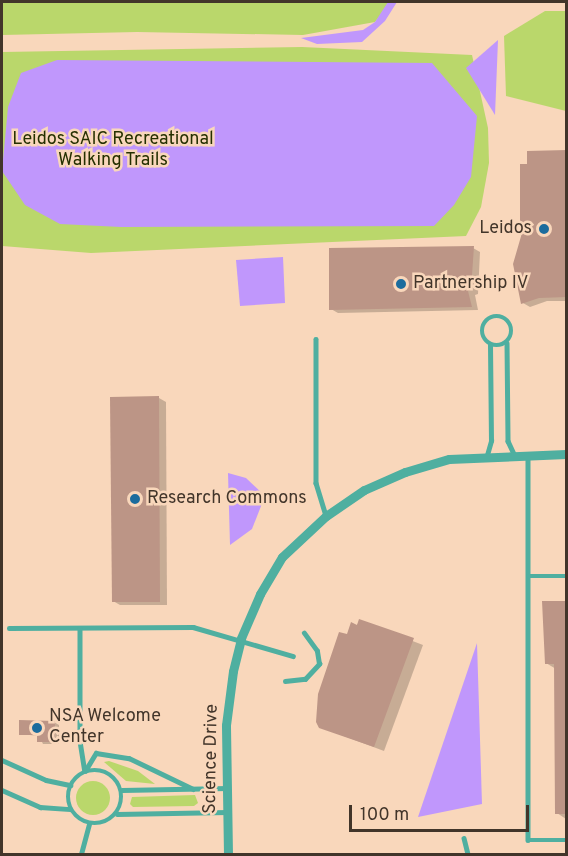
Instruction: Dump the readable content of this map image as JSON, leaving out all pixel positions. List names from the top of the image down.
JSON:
{
  "streets": {
    "street": ["Science Drive"]
  },
  "parks": ["Leidos SAIC Recreational Walking Trails"],
  "places": [
    "Leidos",
    "Partnership IV",
    "Research Commons",
    "NSA Welcome Center"
  ],
  "scale_bar": "100 m"
}
